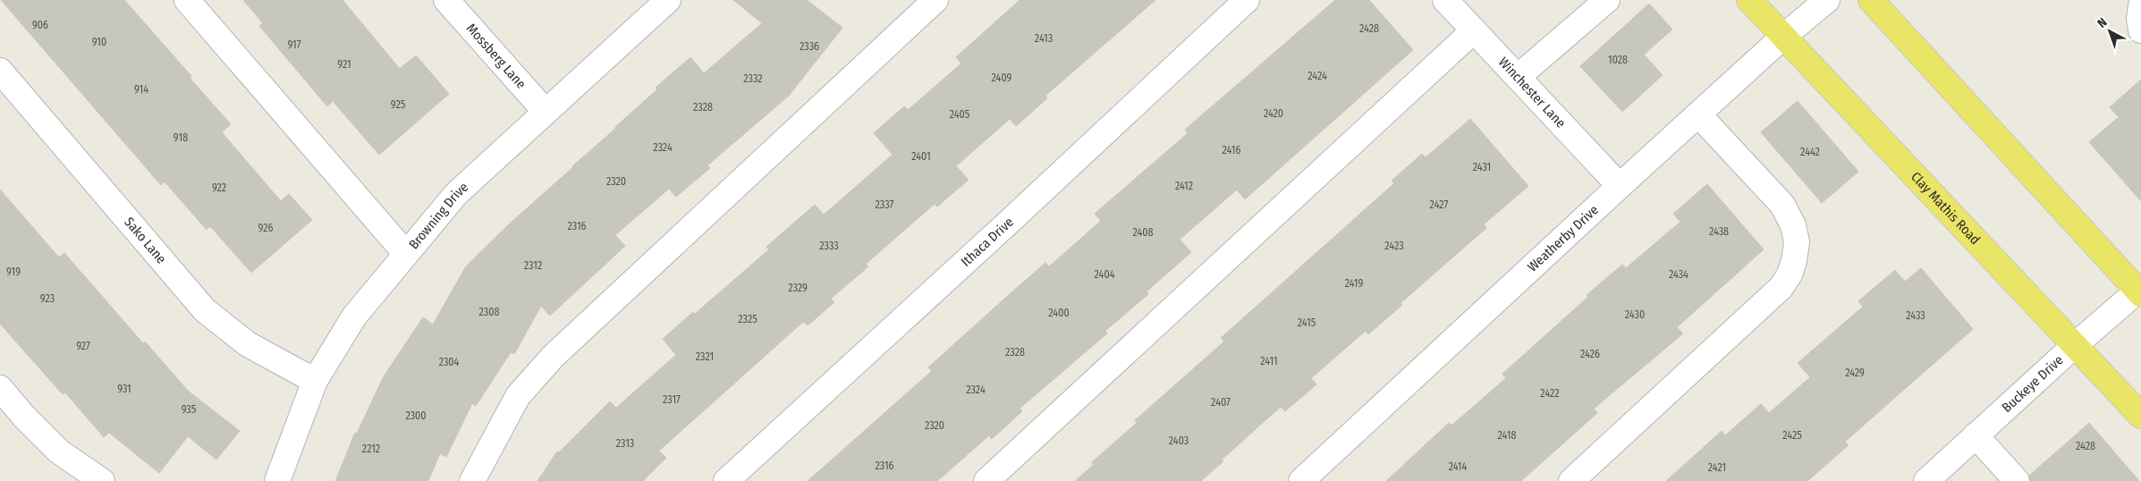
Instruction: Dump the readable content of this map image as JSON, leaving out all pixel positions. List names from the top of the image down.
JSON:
{
  "streets": {
    "main road": ["Clay Mathis Road"],
    "street": [
      "Mossberg Lane",
      "Winchester Lane",
      "Browning Drive",
      "Weatherby Drive",
      "Sako Lane",
      "Ithaca Drive",
      "Buckeye Drive"
    ]
  },
  "crossings": [
    ["Mossberg Lane", "Browning Drive"],
    ["Winchester Lane", "Weatherby Drive"],
    ["Clay Mathis Road", "Weatherby Drive"],
    ["Clay Mathis Road", "Buckeye Drive"],
    ["Browning Drive", "Sako Lane"]
  ],
  "house_numbers": [
    "906",
    "2428",
    "2413",
    "910",
    "917",
    "2336",
    "1028",
    "921",
    "2424",
    "2409",
    "2332",
    "914",
    "925",
    "2328",
    "2420",
    "2405",
    "918",
    "2324",
    "2416",
    "2442",
    "2401",
    "2431",
    "2320",
    "2412",
    "922",
    "2337",
    "2427",
    "2316",
    "926",
    "2438",
    "2408",
    "2333",
    "2423",
    "2312",
    "919",
    "2404",
    "2434",
    "2419",
    "2329",
    "923",
    "2308",
    "2400",
    "2430",
    "2433",
    "2325",
    "2415",
    "927",
    "2328",
    "2426",
    "2321",
    "2411",
    "2304",
    "2429",
    "931",
    "2324",
    "2422",
    "2317",
    "2407",
    "935",
    "2300",
    "2320",
    "2418",
    "2425",
    "2403",
    "2313",
    "2428",
    "2212",
    "2316",
    "2414",
    "2421"
  ],
  "north": "top left"
}
